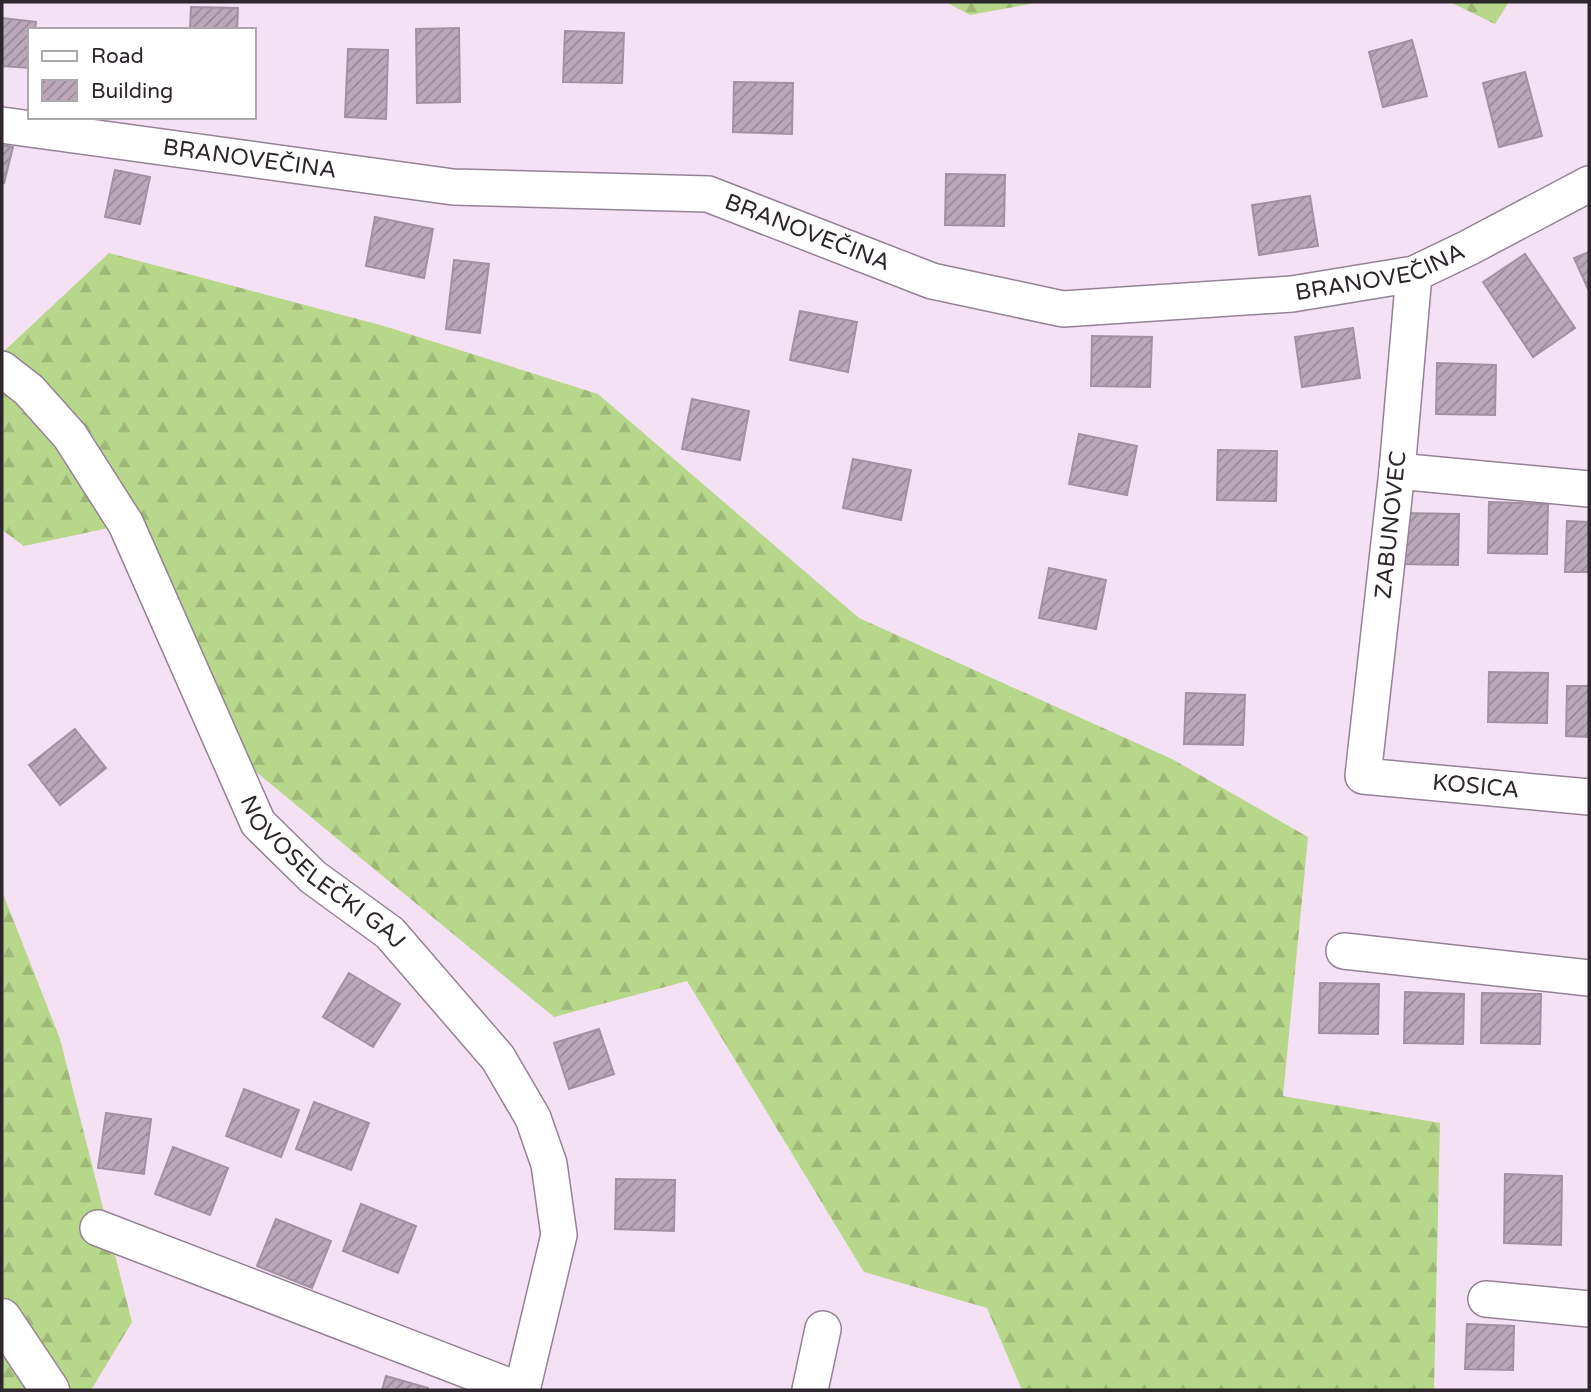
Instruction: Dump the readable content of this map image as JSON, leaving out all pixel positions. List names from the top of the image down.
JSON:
{
  "streets": {
    "street": [
      "BRANOVEČINA",
      "ZABUNOVEC",
      "KOSICA",
      "NOVOSELEČKI GAJ"
    ]
  },
  "crossings": [
    ["BRANOVEČINA", "ZABUNOVEC"],
    ["ZABUNOVEC", "KOSICA"]
  ],
  "legend": ["Road", "Building"]
}
